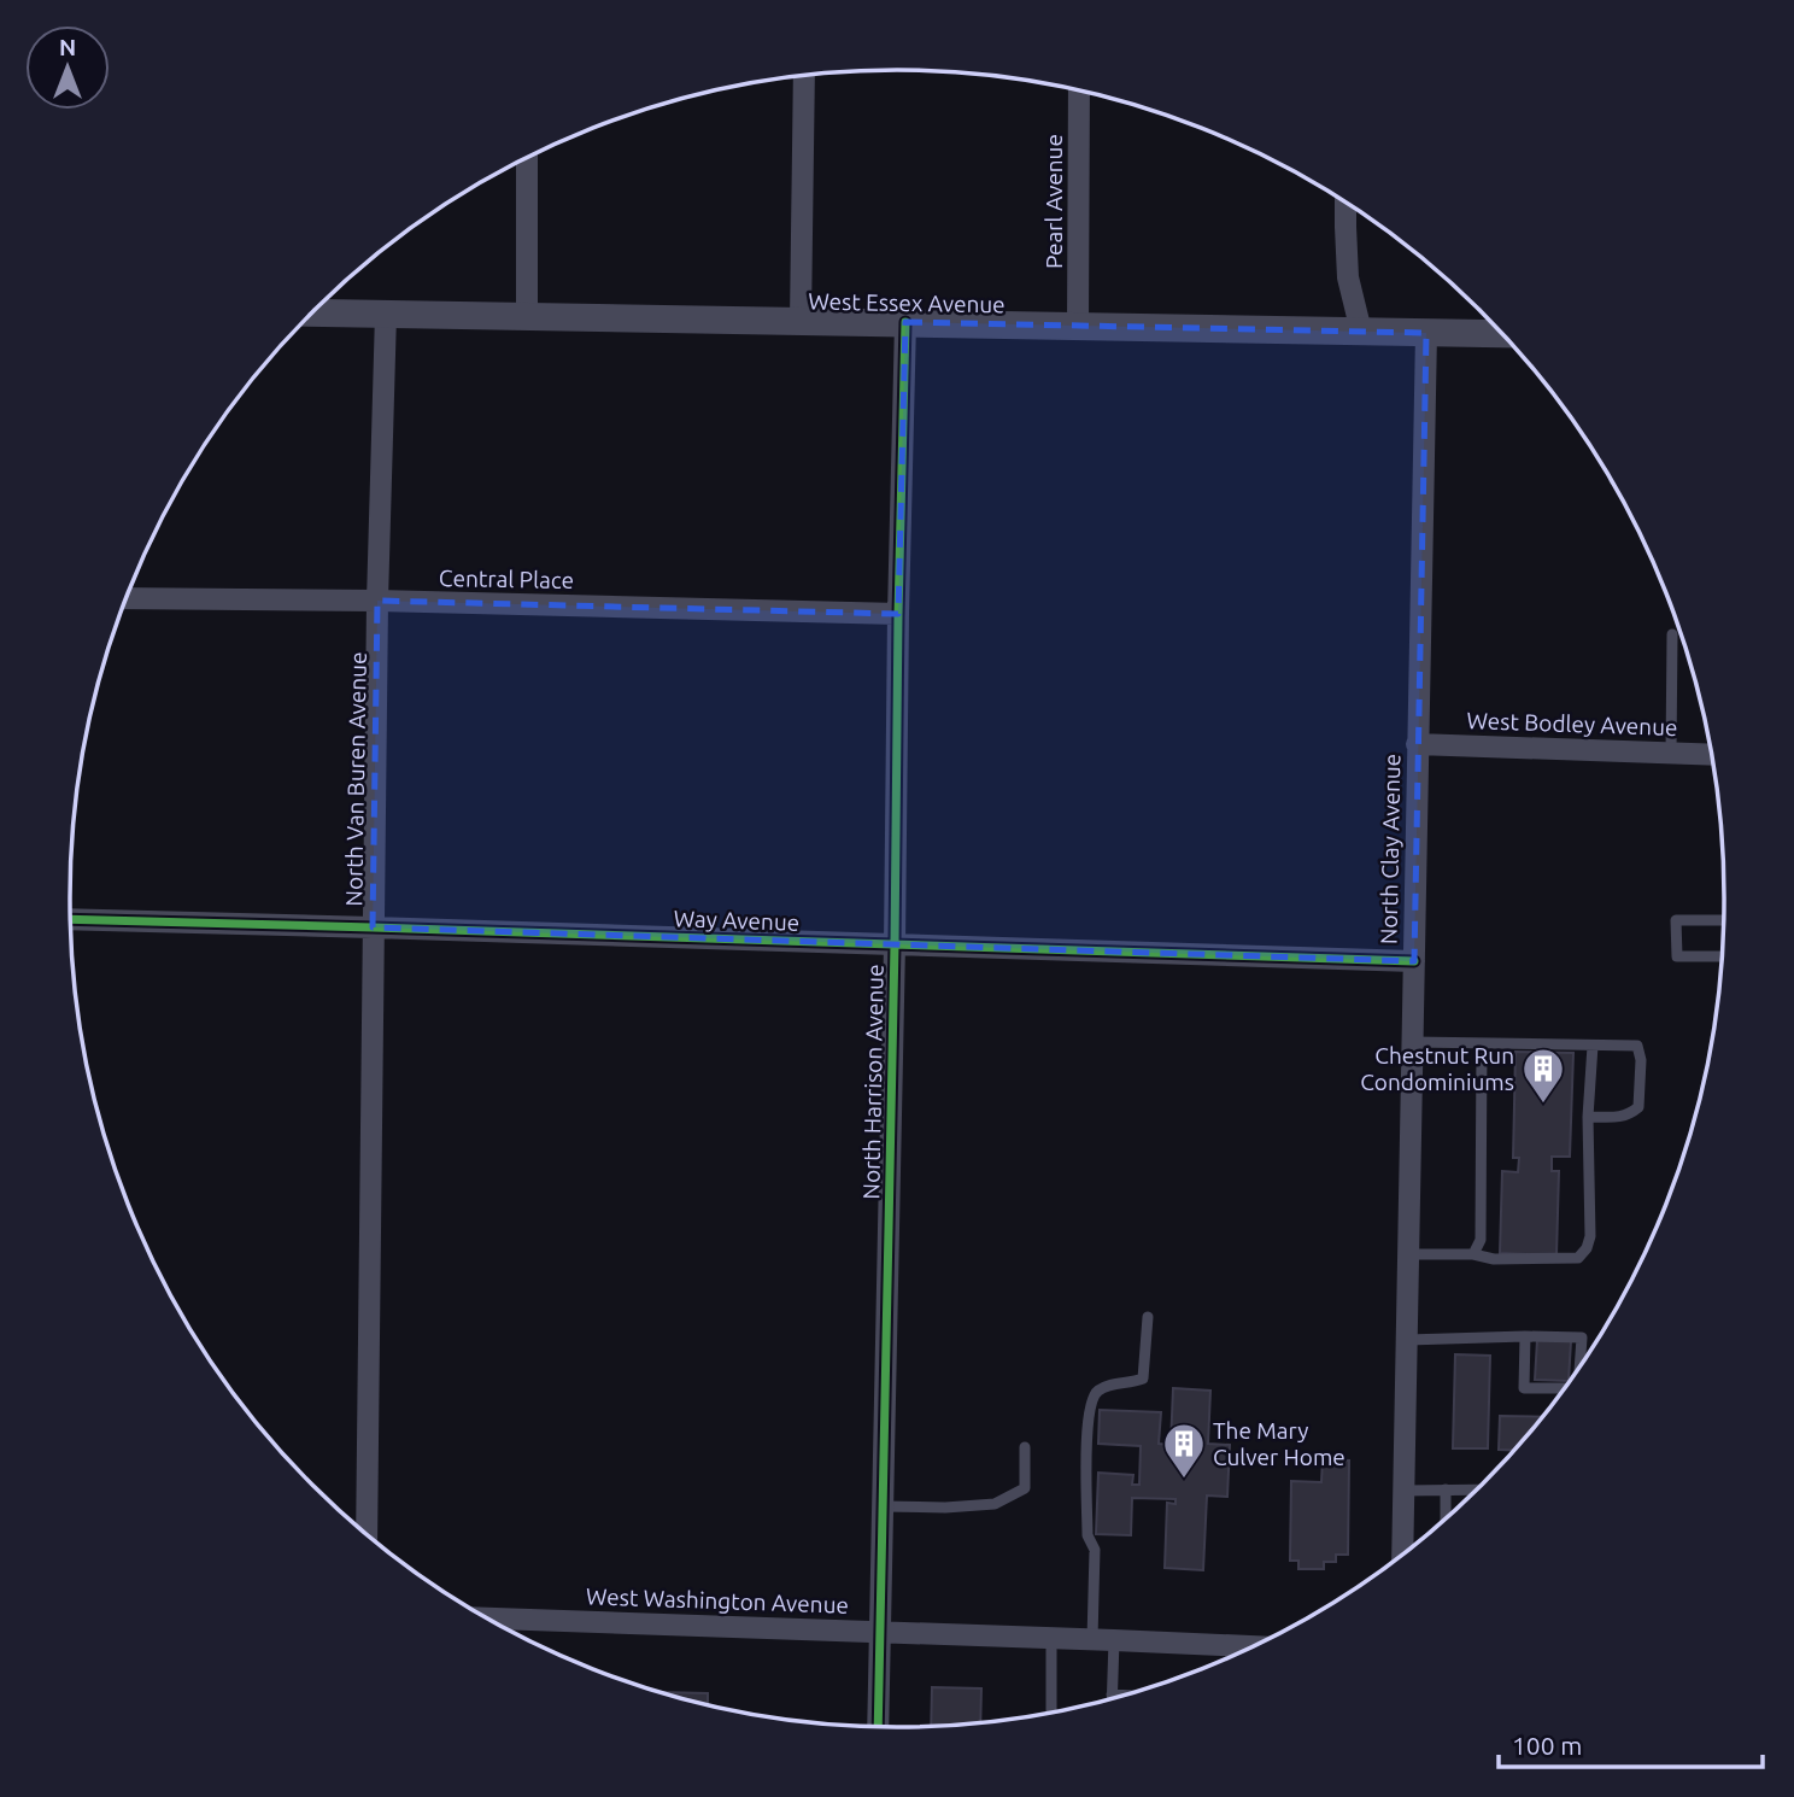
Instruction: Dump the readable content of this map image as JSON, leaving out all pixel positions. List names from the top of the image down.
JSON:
{
  "streets": {
    "street": [
      "Pearl Avenue",
      "West Essex Avenue",
      "Central Place",
      "West Bodley Avenue",
      "North Van Buren Avenue",
      "North Clay Avenue",
      "Way Avenue",
      "North Harrison Avenue",
      "West Washington Avenue"
    ]
  },
  "crossings": [
    ["Pearl Avenue", "West Essex Avenue"],
    ["West Essex Avenue", "North Van Buren Avenue"],
    ["West Essex Avenue", "North Clay Avenue"],
    ["West Essex Avenue", "North Harrison Avenue"],
    ["Central Place", "North Van Buren Avenue"],
    ["Central Place", "North Harrison Avenue"],
    ["West Bodley Avenue", "North Clay Avenue"],
    ["North Van Buren Avenue", "Way Avenue"],
    ["North Clay Avenue", "Way Avenue"],
    ["Way Avenue", "North Harrison Avenue"],
    ["North Harrison Avenue", "West Washington Avenue"]
  ],
  "places": {
    "building": ["Chestnut Run Condominiums", "The Mary Culver Home"]
  },
  "scale_bar": "100 m",
  "north": "top"
}
